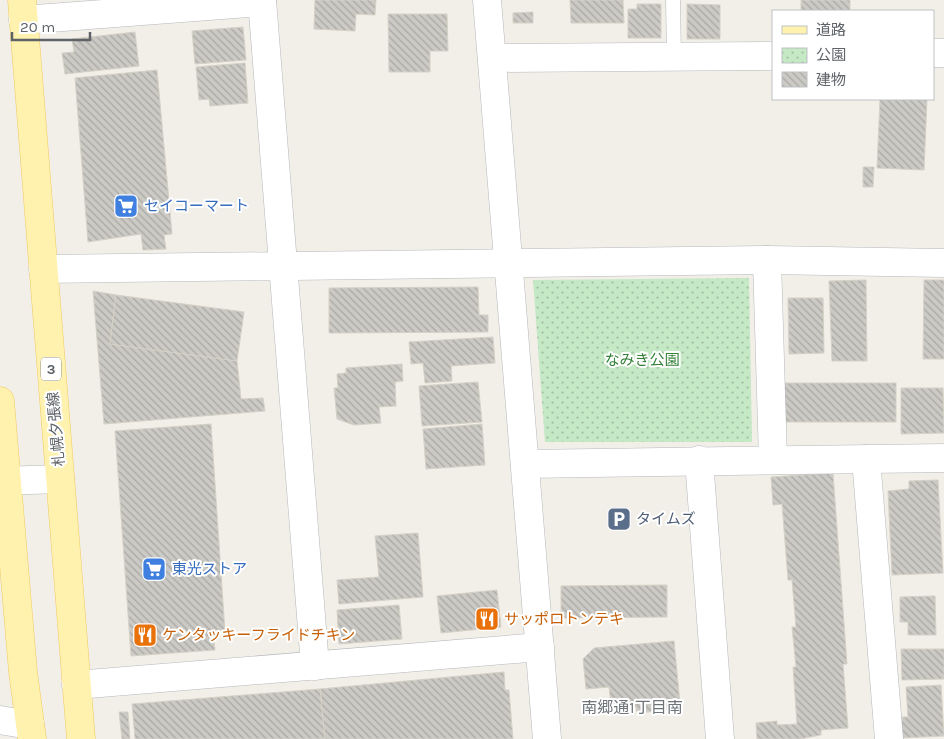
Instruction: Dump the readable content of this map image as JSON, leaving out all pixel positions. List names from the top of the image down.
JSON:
{
  "streets": {
    "main road": ["3", "札幌夕張線"]
  },
  "districts": ["南郷通1丁目南"],
  "parks": ["なみき公園"],
  "places": {
    "supermarket": ["セイコーマート", "東光ストア"],
    "parking": ["タイムズ"],
    "restaurant": ["サッポロトンテキ", "ケンタッキーフライドチキン"]
  },
  "legend": ["道路", "公園", "建物"],
  "scale_bar": "20 m"
}
